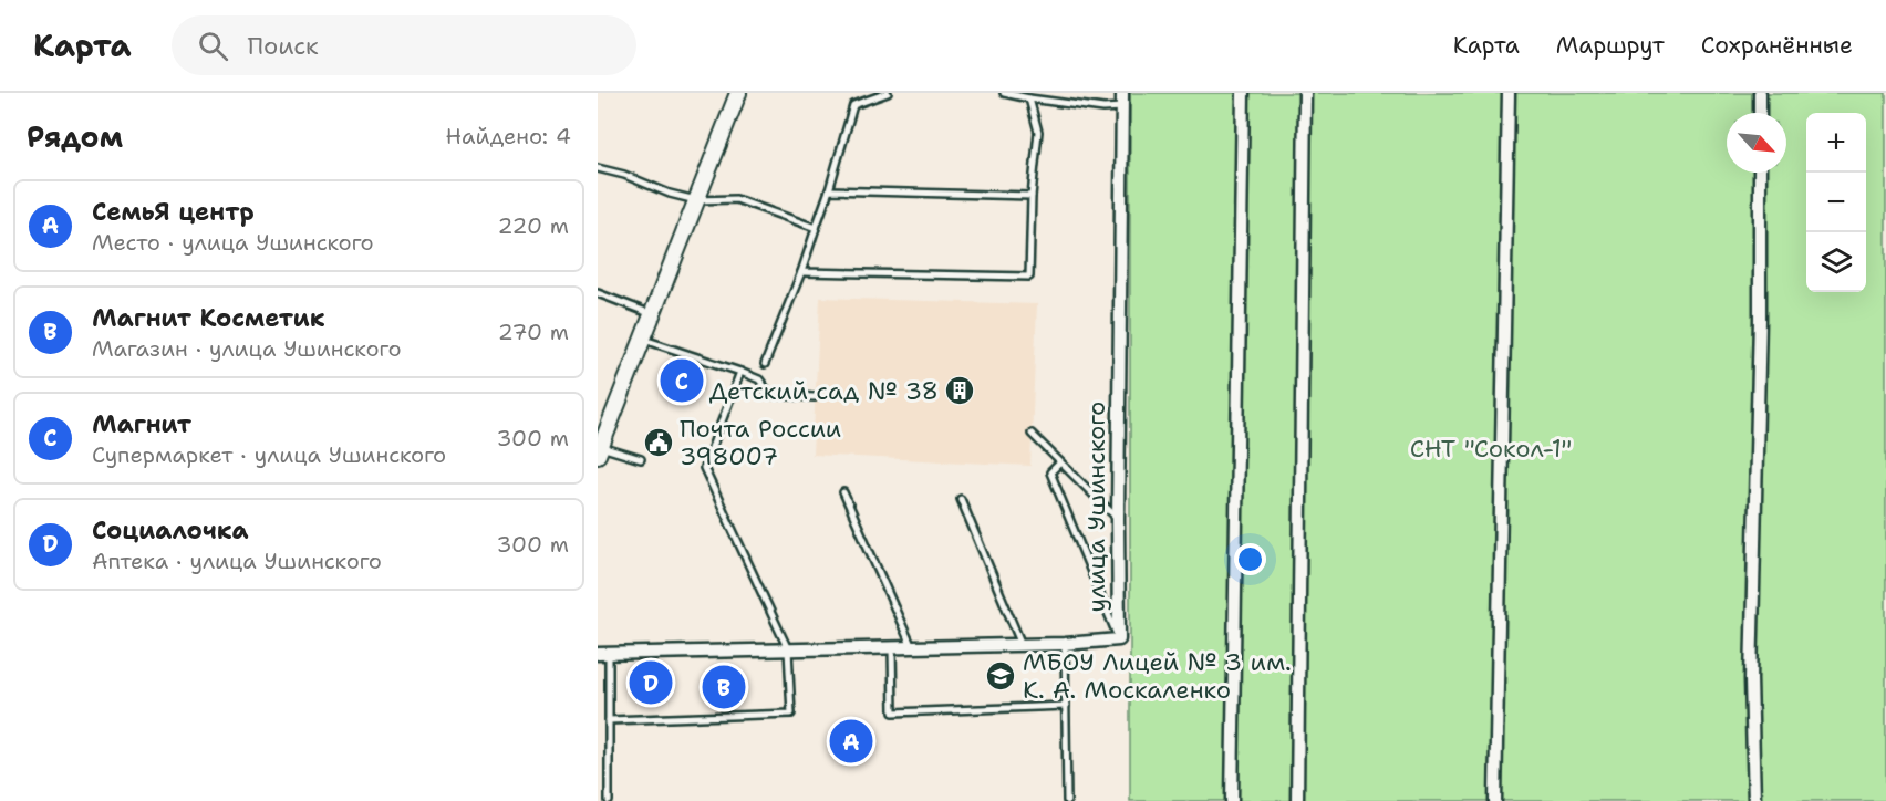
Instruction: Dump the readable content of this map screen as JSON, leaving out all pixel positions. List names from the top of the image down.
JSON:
{
  "streets": {
    "street": ["улица Ушинского"]
  },
  "parks": ["СНТ \"Сокол-1\""],
  "places": {
    "building": ["Детский сад № 38"],
    "public building": ["Почта России 398007"],
    "school or university": ["МБОУ Лицей № 3 им. К. А. Москаленко"]
  },
  "north": "bottom right",
  "page": {
    "header": "Карта",
    "search": "Поиск",
    "nav": ["Карта", "Маршрут", "Сохранённые"],
    "heading": ["Рядом", "Найдено: 4"],
    "map_buttons": ["+", "−"],
    "list": [
      {
        "mark": "A",
        "name": "СемьЯ центр",
        "note": "Место · улица Ушинского",
        "value": "220 m"
      },
      {
        "mark": "B",
        "name": "Магнит Косметик",
        "note": "Магазин · улица Ушинского",
        "value": "270 m"
      },
      {
        "mark": "C",
        "name": "Магнит",
        "note": "Супермаркет · улица Ушинского",
        "value": "300 m"
      },
      {
        "mark": "D",
        "name": "Социалочка",
        "note": "Аптека · улица Ушинского",
        "value": "300 m"
      }
    ],
    "pins": [
      "C",
      "D",
      "B",
      "A"
    ]
  }
}
